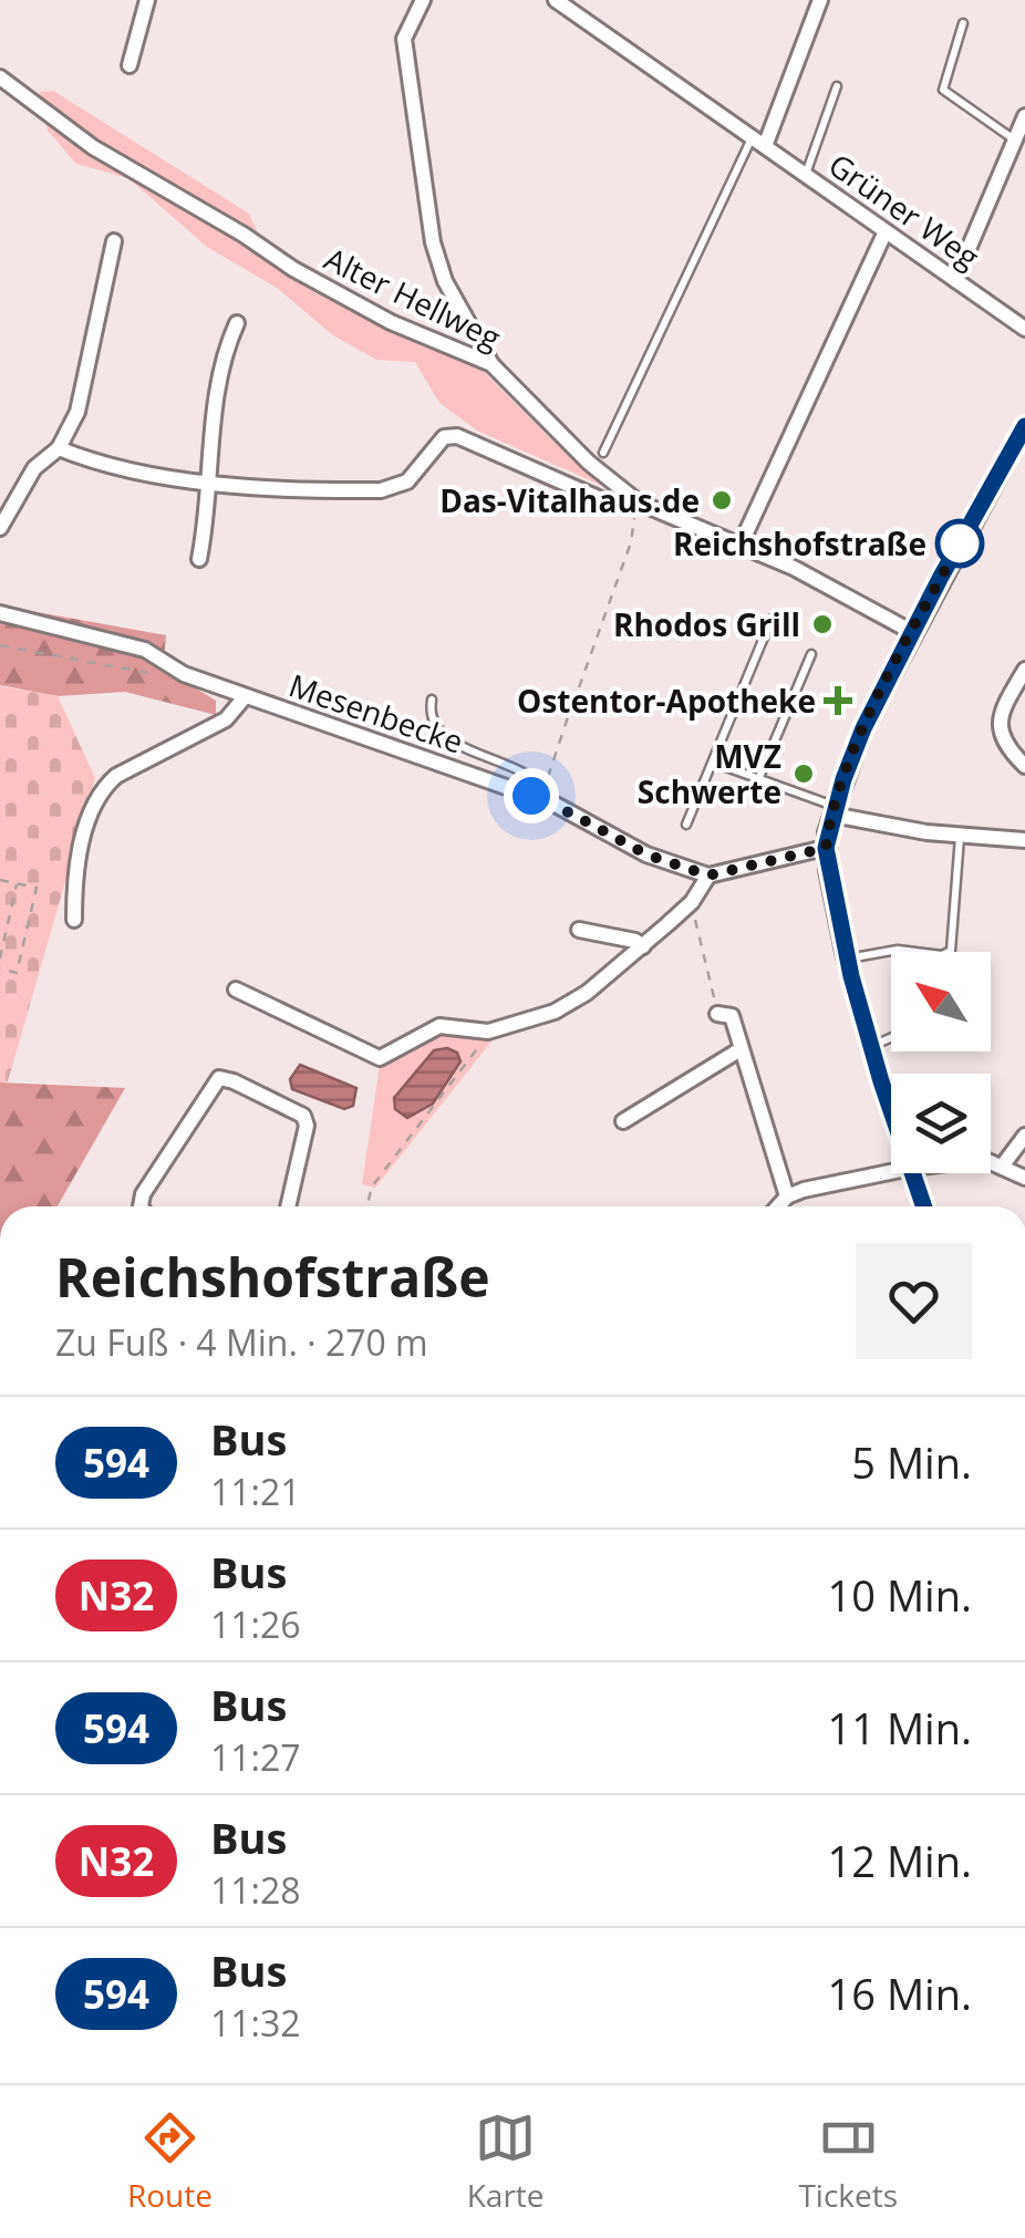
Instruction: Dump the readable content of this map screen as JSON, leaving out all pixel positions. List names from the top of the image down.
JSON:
{
  "streets": {
    "street": ["Grüner Weg", "Alter Hellweg", "Mesenbecke"]
  },
  "places": {
    "other": [
      "Das-Vitalhaus.de",
      "Reichshofstraße",
      "Rhodos Grill",
      "MVZ Schwerte"
    ],
    "health": ["Ostentor-Apotheke"]
  },
  "lines": ["bus line 594"],
  "north": "top left",
  "page": {
    "heading": ["Reichshofstraße", "Zu Fuß · 4 Min. · 270 m"],
    "list": [
      {
        "mark": "594",
        "name": "Bus",
        "note": "11:21",
        "value": "5 Min."
      },
      {
        "mark": "N32",
        "name": "Bus",
        "note": "11:26",
        "value": "10 Min."
      },
      {
        "mark": "594",
        "name": "Bus",
        "note": "11:27",
        "value": "11 Min."
      },
      {
        "mark": "N32",
        "name": "Bus",
        "note": "11:28",
        "value": "12 Min."
      },
      {
        "mark": "594",
        "name": "Bus",
        "note": "11:32",
        "value": "16 Min."
      }
    ],
    "tabs": ["Route", "Karte", "Tickets"]
  }
}
